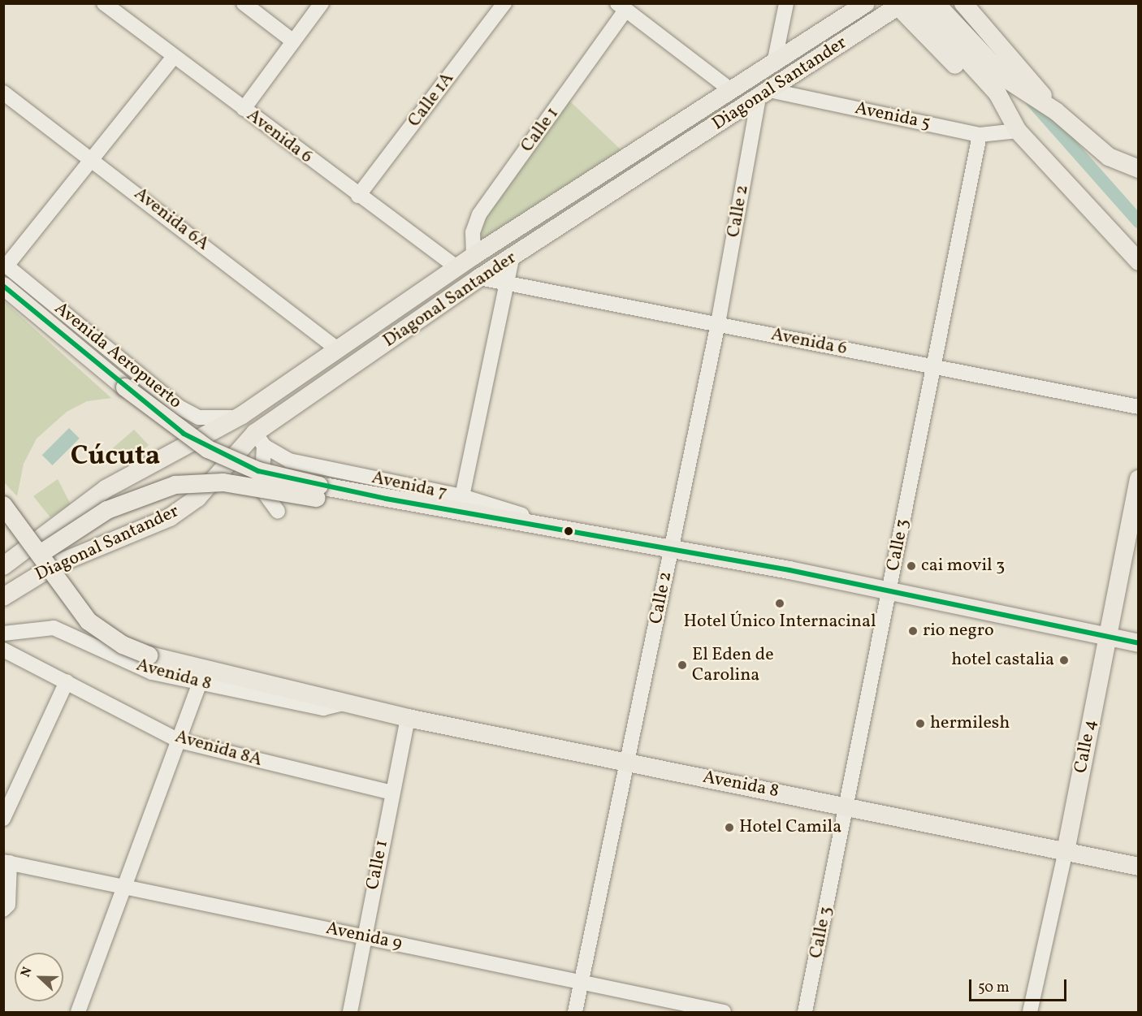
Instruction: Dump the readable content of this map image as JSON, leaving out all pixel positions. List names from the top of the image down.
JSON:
{
  "streets": {
    "main road": [
      "Diagonal Santander",
      "Avenida Aeropuerto",
      "Avenida 7",
      "Avenida 8",
      "Calle 4"
    ],
    "street": [
      "Calle 1A",
      "Avenida 5",
      "Calle 1",
      "Avenida 6",
      "Calle 2",
      "Avenida 6A",
      "Calle 3",
      "Avenida 8A",
      "Avenida 9"
    ]
  },
  "crossings": [
    ["Diagonal Santander", "Avenida 5"],
    ["Diagonal Santander", "Calle 1"],
    ["Diagonal Santander", "Avenida 6"],
    ["Diagonal Santander", "Calle 2"],
    ["Diagonal Santander", "Avenida 6A"],
    ["Diagonal Santander", "Avenida Aeropuerto"],
    ["Diagonal Santander", "Avenida 7"],
    ["Calle 1A", "Avenida 6"],
    ["Avenida 5", "Calle 2"],
    ["Avenida 5", "Calle 3"],
    ["Calle 1", "Avenida 8"],
    ["Calle 1", "Avenida 8A"],
    ["Calle 1", "Avenida 9"],
    ["Avenida 6", "Calle 2"],
    ["Avenida 6", "Calle 3"],
    ["Calle 2", "Avenida 7"],
    ["Calle 2", "Avenida 8"],
    ["Calle 2", "Avenida 9"],
    ["Avenida 7", "Calle 3"],
    ["Avenida 7", "Calle 4"],
    ["Calle 3", "Avenida 8"],
    ["Avenida 8", "Calle 4"]
  ],
  "districts": ["Cúcuta"],
  "places": [
    "cai movil 3",
    "Hotel Único Internacinal",
    "rio negro",
    "hotel castalia",
    "El Eden de Carolina",
    "hermilesh",
    "Hotel Camila"
  ],
  "lines": ["transit line 3"],
  "scale_bar": "50 m",
  "north": "left"
}
